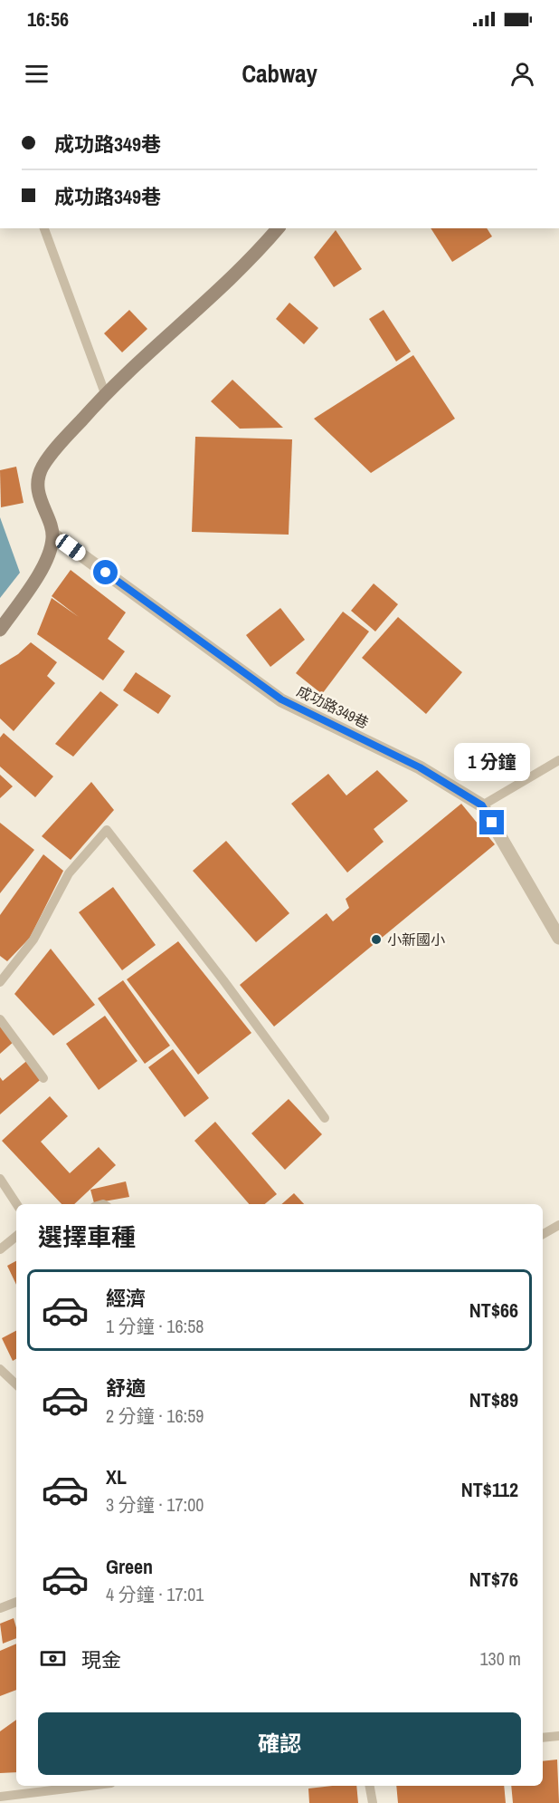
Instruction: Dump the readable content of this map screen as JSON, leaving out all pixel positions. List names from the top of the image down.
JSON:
{
  "streets": {
    "street": ["成功路349巷"]
  },
  "places": ["小新國小"],
  "page": {
    "status": "16:56",
    "header": "Cabway",
    "banner": ["成功路349巷", "成功路349巷"],
    "bubble": "1 分鐘",
    "heading": "選擇車種",
    "list": [
      {
        "name": "經濟",
        "note": "1 分鐘 · 16:58",
        "value": "NT$66"
      },
      {
        "name": "舒適",
        "note": "2 分鐘 · 16:59",
        "value": "NT$89"
      },
      {
        "name": "XL",
        "note": "3 分鐘 · 17:00",
        "value": "NT$112"
      },
      {
        "name": "Green",
        "note": "4 分鐘 · 17:01",
        "value": "NT$76"
      }
    ],
    "pay": ["現金", "130 m"],
    "buttons": "確認"
  }
}
